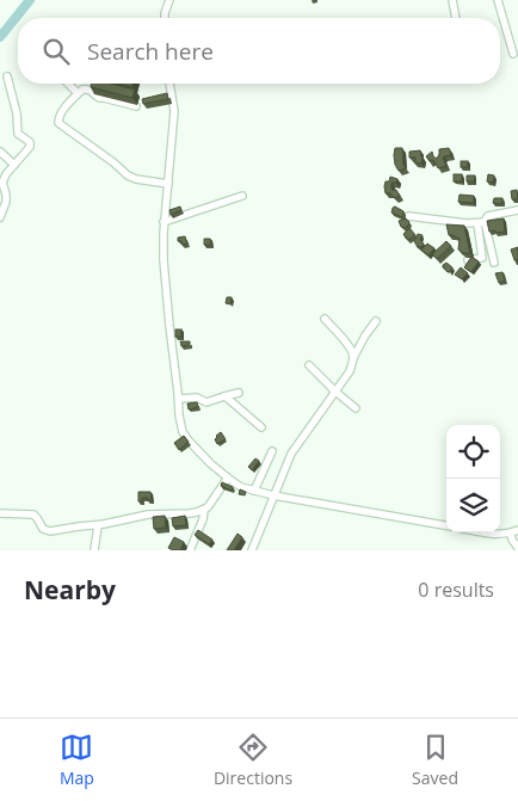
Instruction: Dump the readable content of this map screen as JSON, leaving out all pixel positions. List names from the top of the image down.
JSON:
{
  "page": {
    "search": "Search here",
    "heading": ["Nearby", "0 results"],
    "nav": ["Map", "Directions", "Saved"]
  }
}
